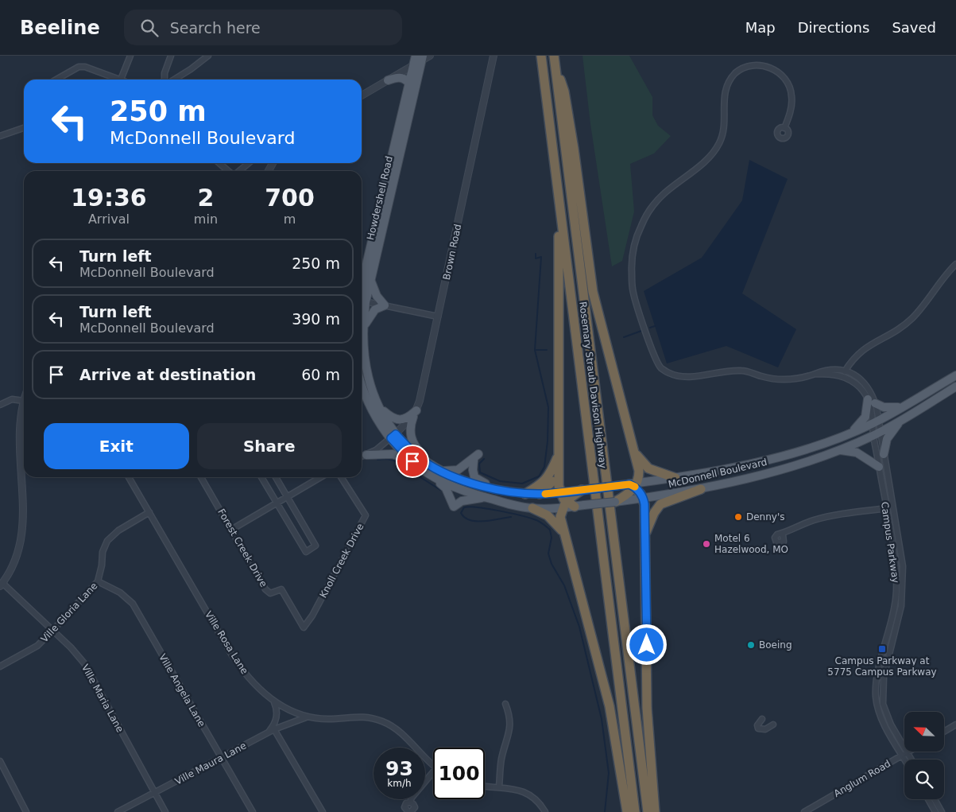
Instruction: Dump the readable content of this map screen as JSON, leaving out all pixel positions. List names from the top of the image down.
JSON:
{
  "streets": {
    "highway": ["Rosemary Straub Davison Highway"],
    "main road": ["Howdershell Road", "McDonnell Boulevard"],
    "street": [
      "Brown Road",
      "Campus Parkway",
      "Forest Creek Drive",
      "Knoll Creek Drive",
      "Ville Gloria Lane",
      "Ville Rosa Lane",
      "Ville Angela Lane",
      "Ville Maria Lane",
      "Ville Maura Lane",
      "Anglum Road"
    ]
  },
  "crossings": [
    ["Howdershell Road", "Brown Road"],
    ["Howdershell Road", "McDonnell Boulevard"],
    ["Brown Road", "McDonnell Boulevard"],
    ["McDonnell Boulevard", "Campus Parkway"],
    ["Campus Parkway", "Anglum Road"],
    ["Forest Creek Drive", "Knoll Creek Drive"],
    ["Ville Gloria Lane", "Ville Rosa Lane"],
    ["Ville Gloria Lane", "Ville Angela Lane"],
    ["Ville Gloria Lane", "Ville Maria Lane"],
    ["Ville Rosa Lane", "Ville Maura Lane"],
    ["Ville Angela Lane", "Ville Maura Lane"],
    ["Ville Maria Lane", "Ville Maura Lane"]
  ],
  "places": {
    "other": ["Denny's", "Motel 6 Hazelwood, MO", "Boeing"],
    "transit": ["Campus Parkway at 5775 Campus Parkway"]
  },
  "north": "top left",
  "page": {
    "header": "Beeline",
    "search": "Search here",
    "nav": ["Map", "Directions", "Saved"],
    "turn": ["250 m", "McDonnell Boulevard"],
    "eta": [
      "19:36",
      "Arrival",
      "2",
      "min",
      "700",
      "m"
    ],
    "list": [
      {
        "name": "Turn left",
        "note": "McDonnell Boulevard",
        "value": "250 m"
      },
      {
        "name": "Turn left",
        "note": "McDonnell Boulevard",
        "value": "390 m"
      },
      {
        "name": "Arrive at destination",
        "value": "60 m"
      }
    ],
    "buttons": ["Exit", "Share"],
    "speed": "93 km/h",
    "limit": "100"
  }
}
